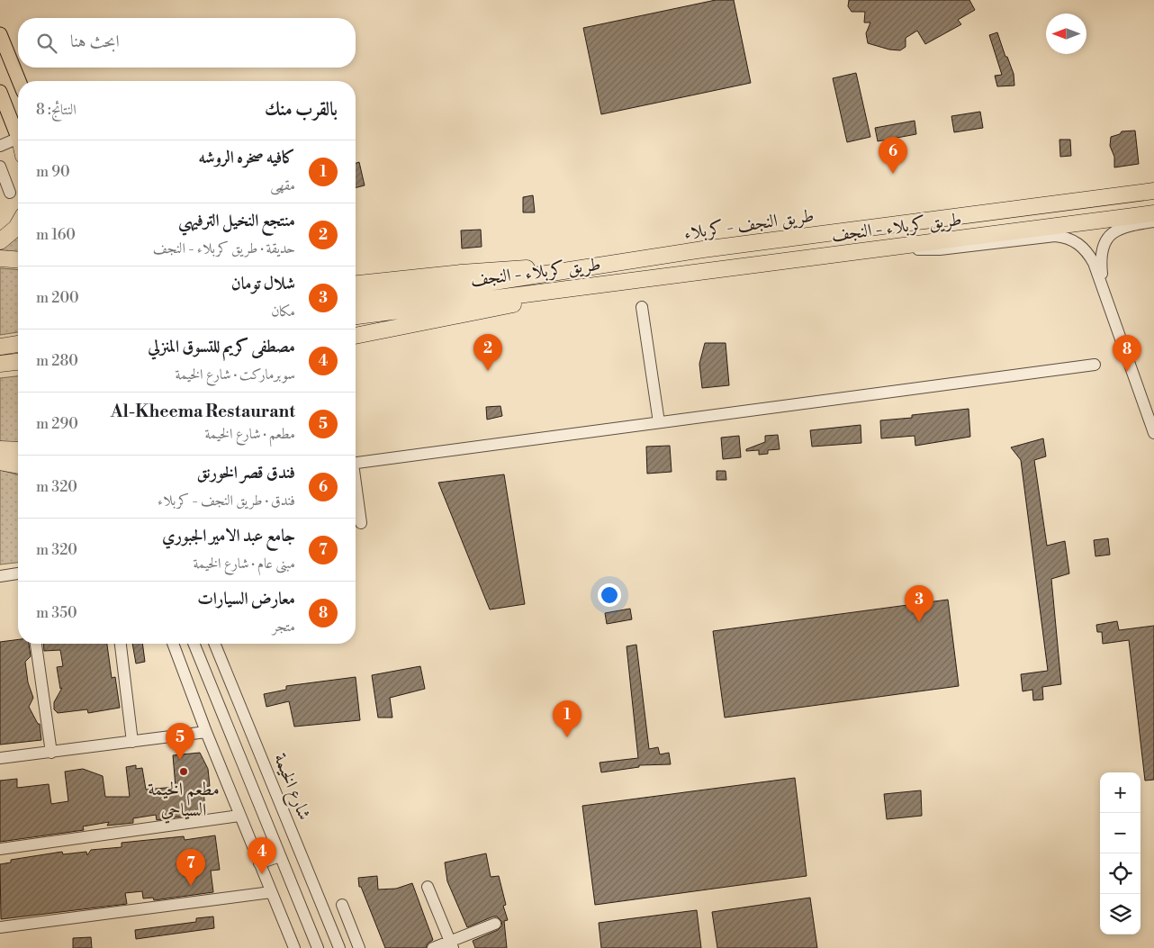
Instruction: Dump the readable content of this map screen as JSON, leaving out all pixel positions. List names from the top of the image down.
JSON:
{
  "streets": {
    "highway": ["طريق النجف - کربلاء", "طريق کربلاء - النجف"],
    "street": ["شارع الخيمة"]
  },
  "places": ["مطعم الخيمة السياحي"],
  "north": "left",
  "page": {
    "search": "ابحث هنا",
    "heading": ["بالقرب منك", "النتائج: 8"],
    "pins": [
      "6",
      "2",
      "8",
      "3",
      "1",
      "5",
      "4",
      "7"
    ],
    "list": [
      {
        "mark": "1",
        "name": "كافيه صخره الروشه",
        "note": "مقهى",
        "value": "90 m"
      },
      {
        "mark": "2",
        "name": "منتجع النخيل الترفيهي",
        "note": "حديقة · طريق کربلاء - النجف",
        "value": "160 m"
      },
      {
        "mark": "3",
        "name": "شلال تومان",
        "note": "مكان",
        "value": "200 m"
      },
      {
        "mark": "4",
        "name": "مصطفى كريم للتسوق المنزلي",
        "note": "سوبرماركت · شارع الخيمة",
        "value": "280 m"
      },
      {
        "mark": "5",
        "name": "Al-Kheema Restaurant",
        "note": "مطعم · شارع الخيمة",
        "value": "290 m"
      },
      {
        "mark": "6",
        "name": "فندق قصر الخورنق",
        "note": "فندق · طريق النجف - کربلاء",
        "value": "320 m"
      },
      {
        "mark": "7",
        "name": "جامع عبد الامير الجبوري",
        "note": "مبنى عام · شارع الخيمة",
        "value": "320 m"
      },
      {
        "mark": "8",
        "name": "معارض السيارات",
        "note": "متجر",
        "value": "350 m"
      }
    ],
    "map_buttons": ["+", "−"]
  }
}
